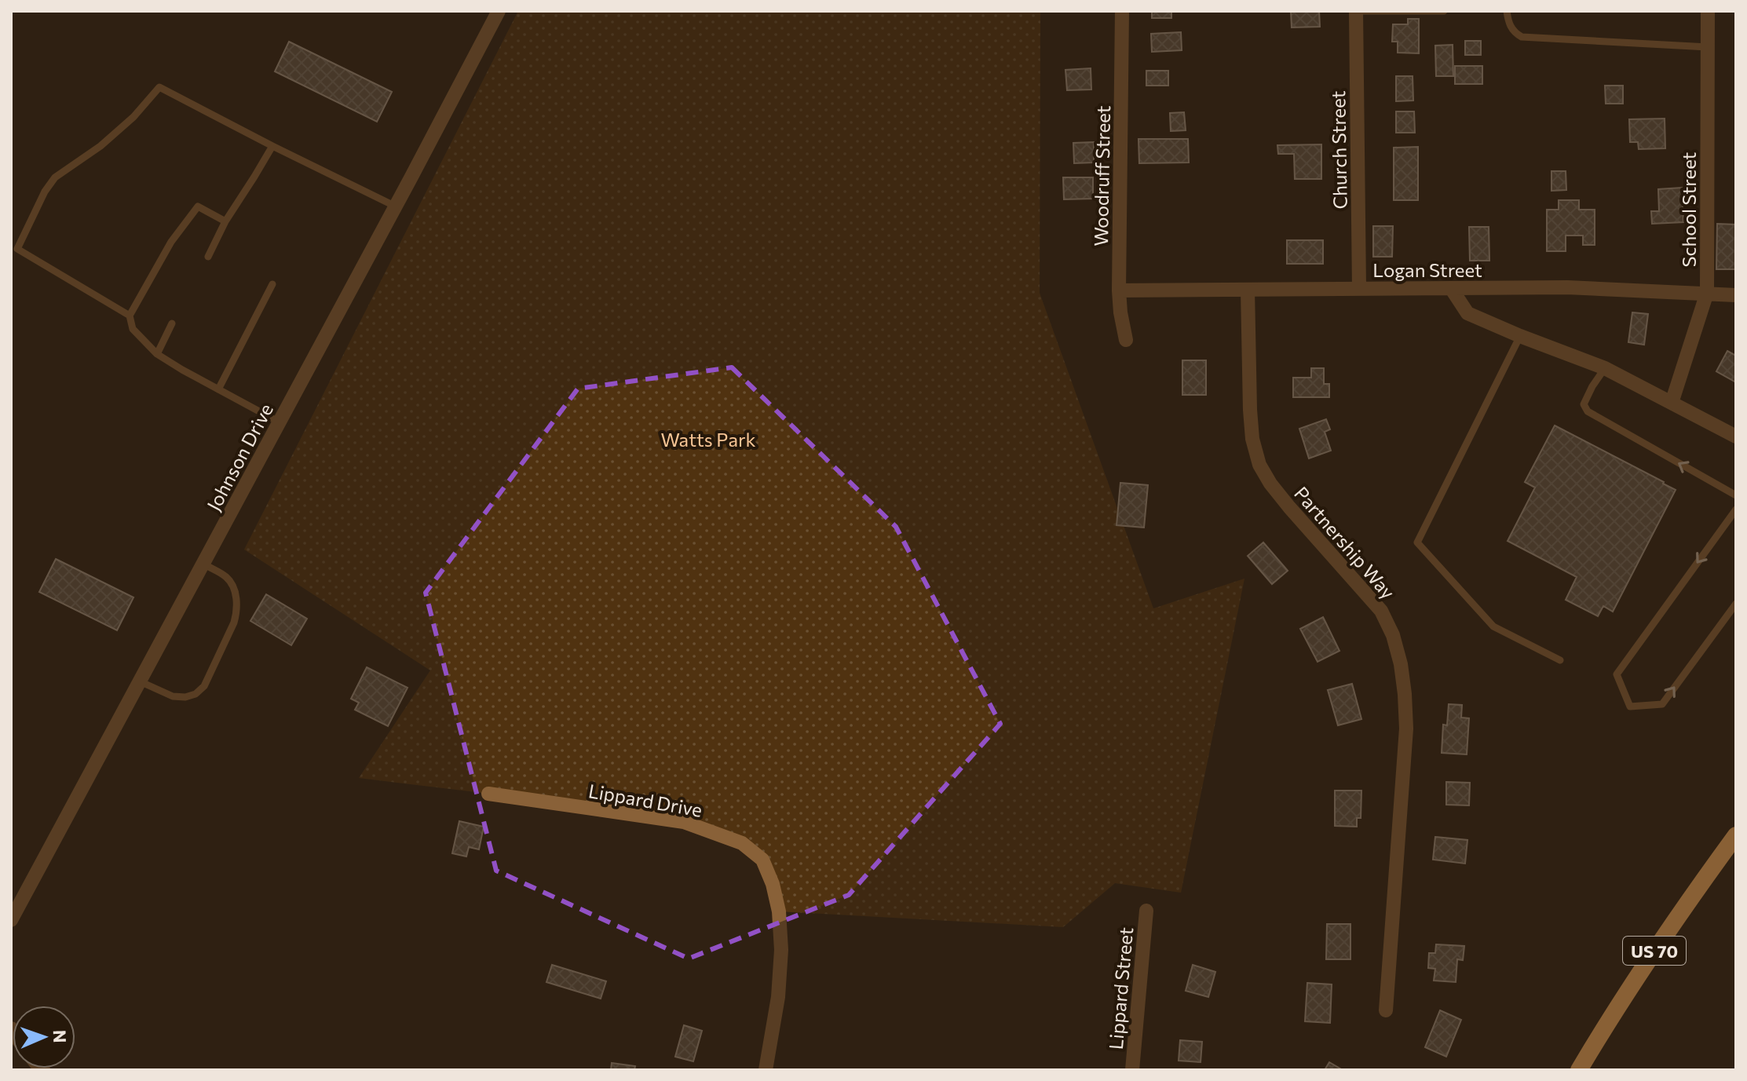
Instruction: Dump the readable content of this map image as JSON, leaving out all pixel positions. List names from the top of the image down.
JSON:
{
  "streets": {
    "highway": ["US 70"],
    "street": [
      "Church Street",
      "Woodruff Street",
      "School Street",
      "Logan Street",
      "Johnson Drive",
      "Partnership Way",
      "Lippard Drive",
      "Lippard Street"
    ]
  },
  "crossings": [
    ["Church Street", "Logan Street"],
    ["Woodruff Street", "Logan Street"],
    ["School Street", "Logan Street"],
    ["Logan Street", "Partnership Way"]
  ],
  "parks": ["Watts Park"],
  "north": "right"
}
